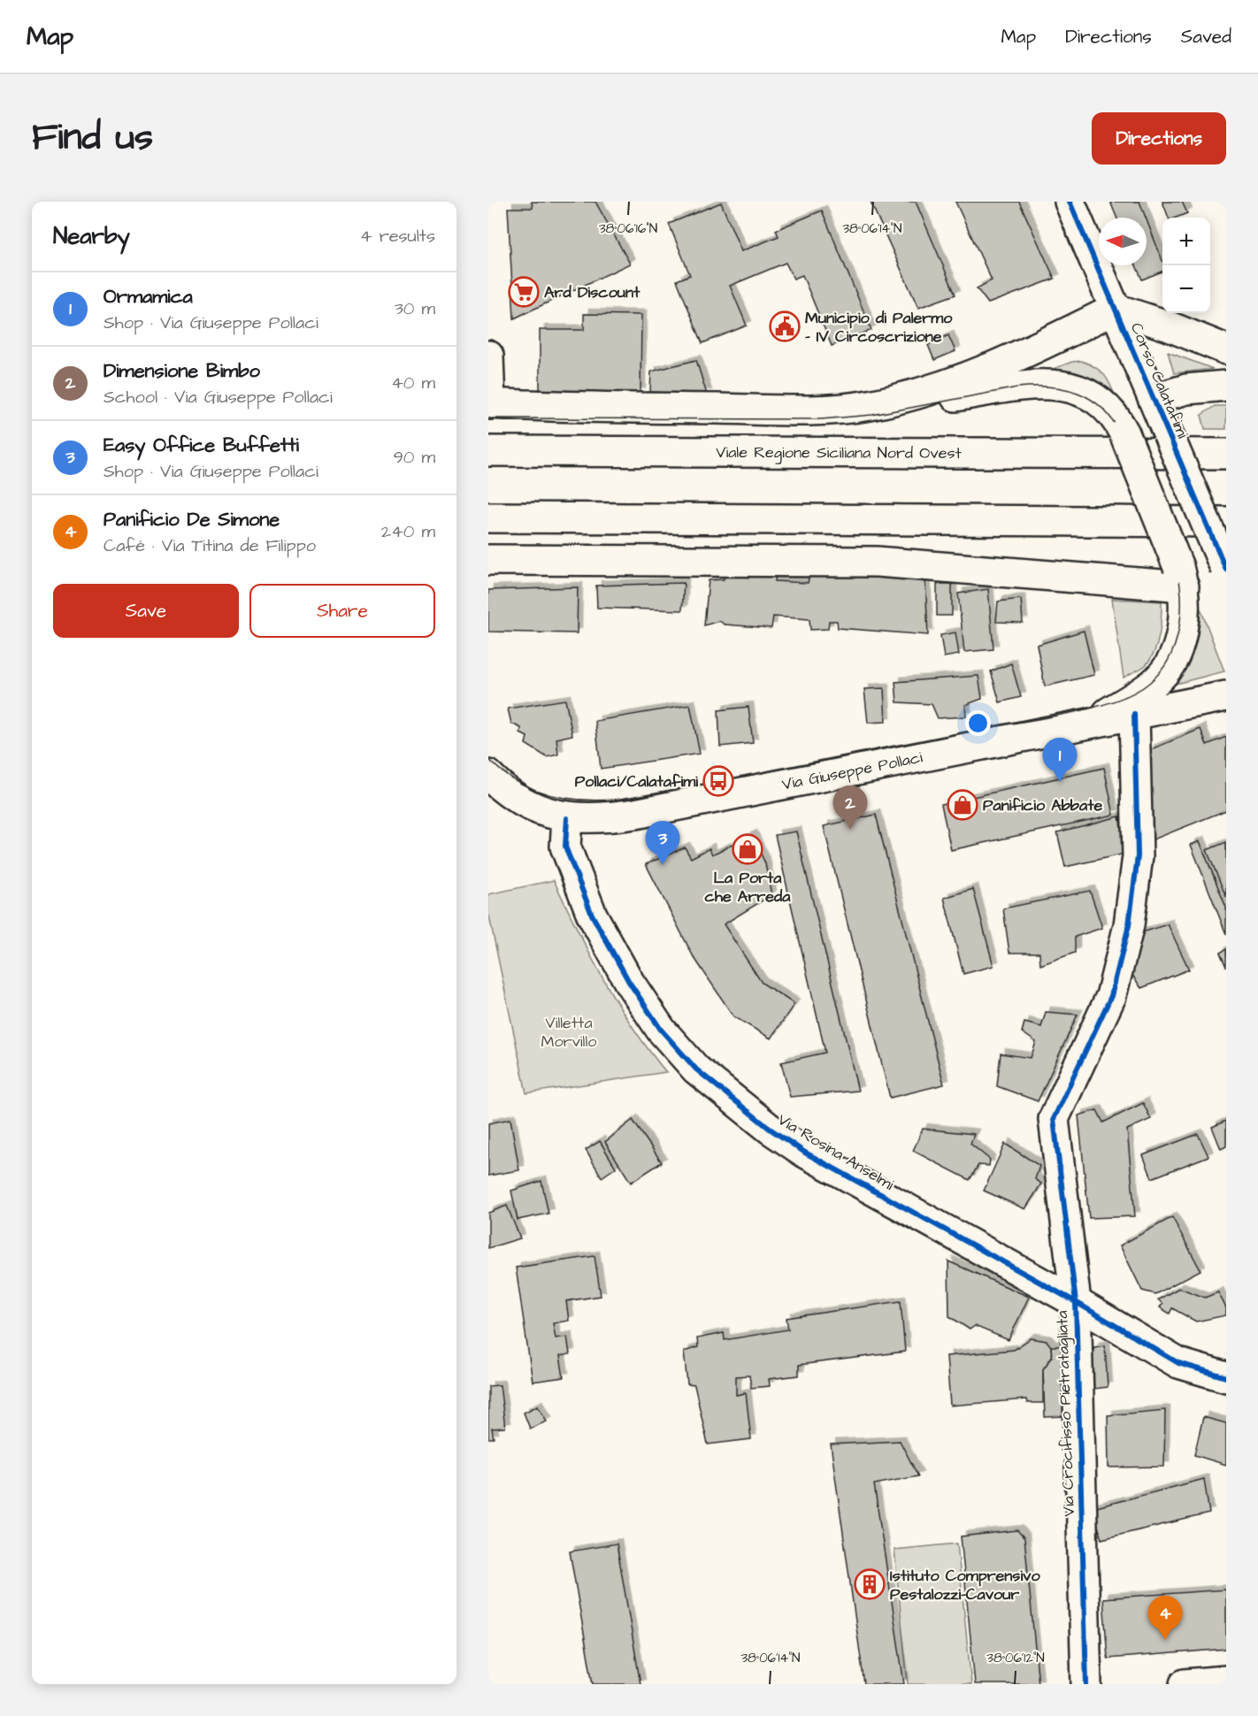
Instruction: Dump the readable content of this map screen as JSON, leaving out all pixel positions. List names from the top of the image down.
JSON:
{
  "streets": {
    "street": [
      "Corso Calatafimi",
      "Viale Regione Siciliana Nord Ovest",
      "Via Giuseppe Pollaci",
      "Via Rosina Anselmi",
      "Via Crocifisso Pietratagliata"
    ]
  },
  "crossings": [
    ["Via Giuseppe Pollaci", "Via Rosina Anselmi"],
    ["Via Giuseppe Pollaci", "Via Crocifisso Pietratagliata"],
    ["Via Rosina Anselmi", "Via Crocifisso Pietratagliata"]
  ],
  "parks": ["Villetta Morvillo"],
  "places": {
    "supermarket": ["Ard Discount"],
    "public building": ["Municipio di Palermo - IV Circoscrizione"],
    "bus stop": ["Pollaci/Calatafimi"],
    "shop": ["Panificio Abbate", "La Porta che Arreda"],
    "building": ["Istituto Comprensivo Pestalozzi-Cavour"]
  },
  "north": "left",
  "page": {
    "header": "Map",
    "nav": ["Map", "Directions", "Saved"],
    "title": "Find us",
    "buttons": [
      "Directions",
      ["Save", "Share"]
    ],
    "heading": ["Nearby", "4 results"],
    "map_buttons": ["+", "−"],
    "list": [
      {
        "mark": "1",
        "name": "Ormamica",
        "note": "Shop · Via Giuseppe Pollaci",
        "value": "30 m"
      },
      {
        "mark": "2",
        "name": "Dimensione Bimbo",
        "note": "School · Via Giuseppe Pollaci",
        "value": "40 m"
      },
      {
        "mark": "3",
        "name": "Easy Office Buffetti",
        "note": "Shop · Via Giuseppe Pollaci",
        "value": "90 m"
      },
      {
        "mark": "4",
        "name": "Panificio De Simone",
        "note": "Café · Via Titina de Filippo",
        "value": "240 m"
      }
    ],
    "pins": [
      "1",
      "2",
      "3",
      "4"
    ]
  },
  "coordinates": ["38°06'16\"N", "38°06'14\"N", "38°06'12\"N"]
}
